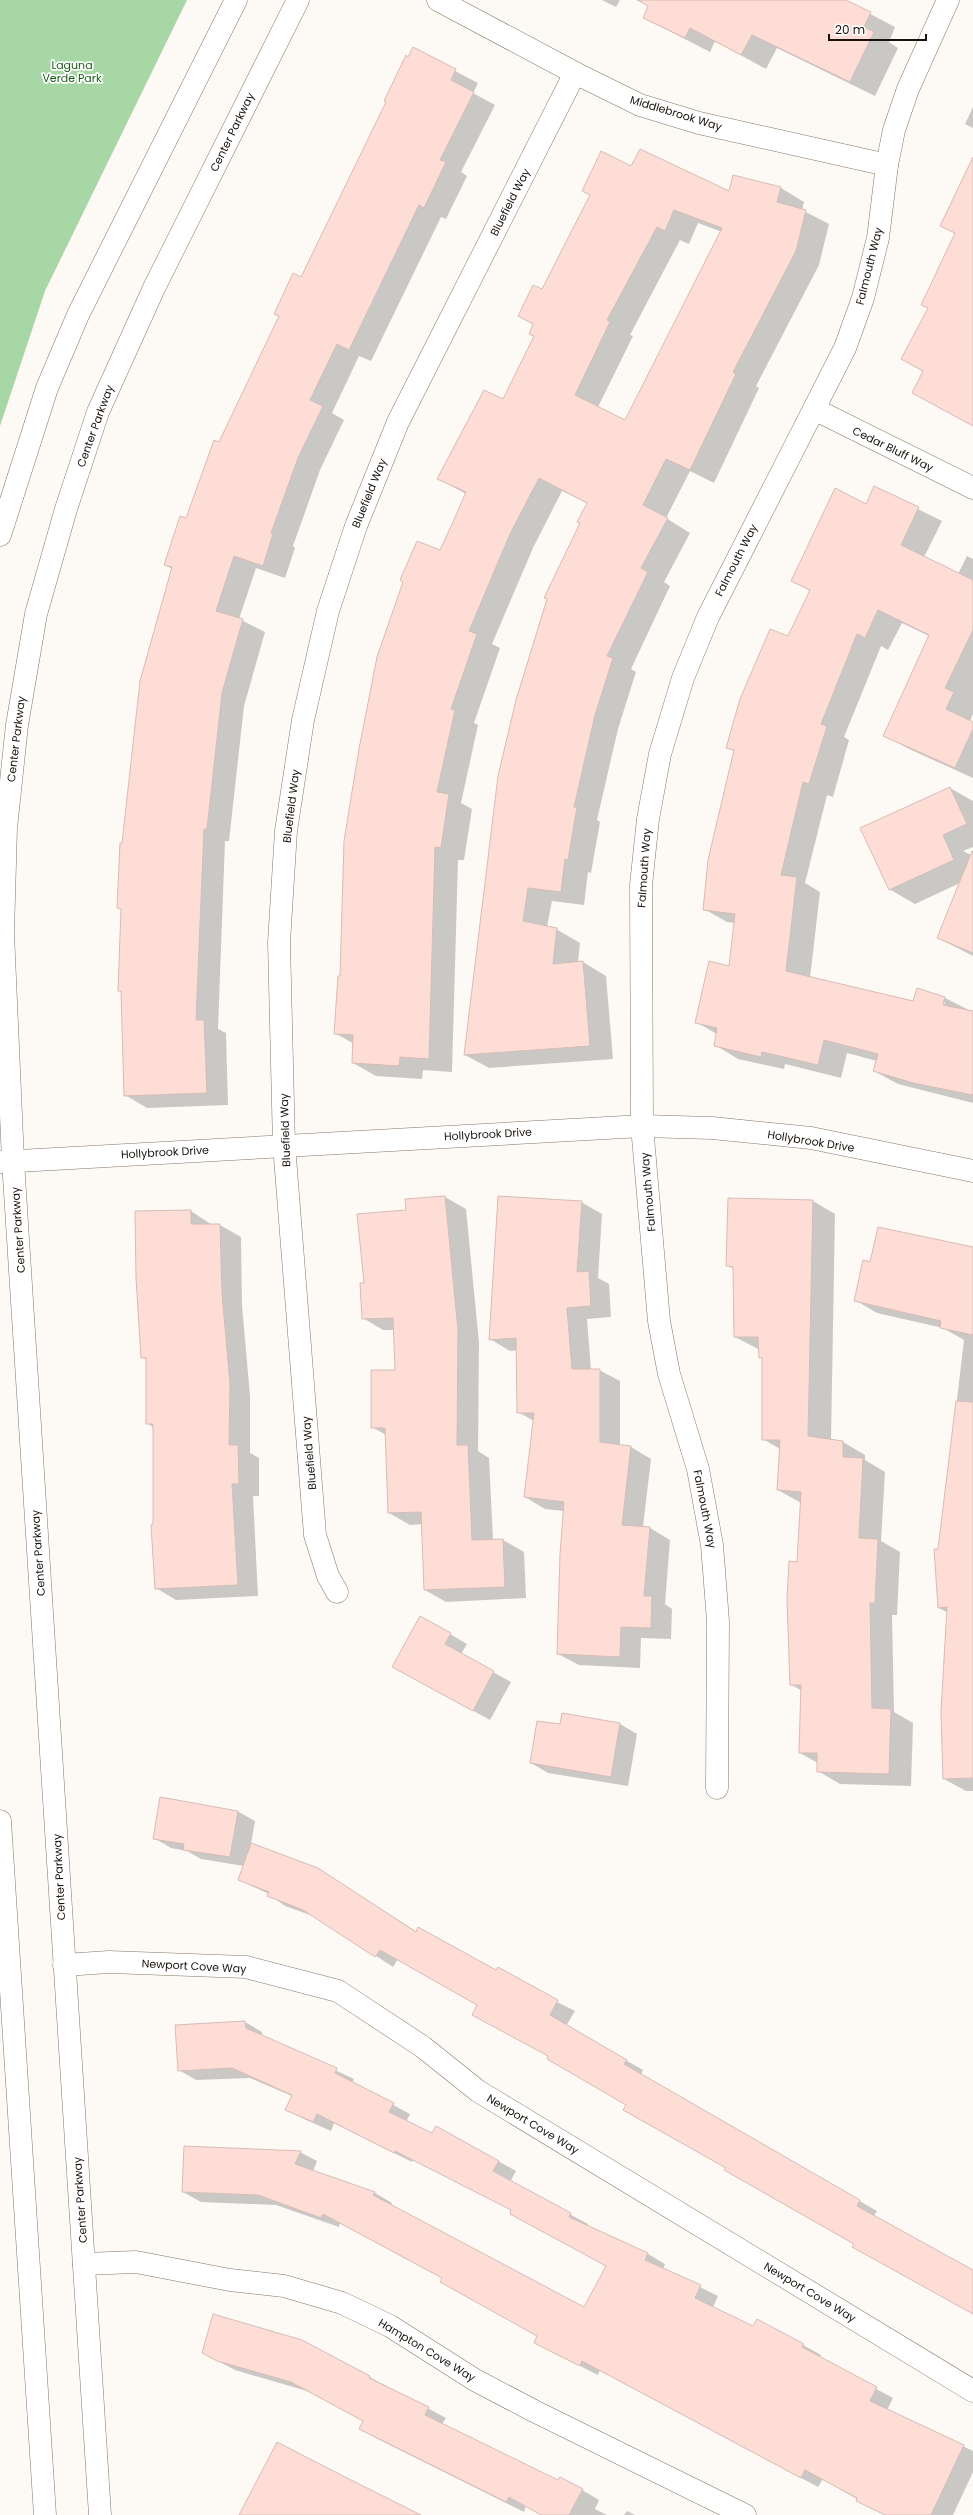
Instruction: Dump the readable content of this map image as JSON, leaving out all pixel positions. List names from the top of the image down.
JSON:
{
  "streets": {
    "street": [
      "Middlebrook Way",
      "Center Parkway",
      "Bluefield Way",
      "Falmouth Way",
      "Cedar Bluff Way",
      "Hollybrook Drive",
      "Newport Cove Way",
      "Hampton Cove Way"
    ]
  },
  "crossings": [
    ["Middlebrook Way", "Bluefield Way"],
    ["Middlebrook Way", "Falmouth Way"],
    ["Center Parkway", "Hollybrook Drive"],
    ["Center Parkway", "Newport Cove Way"],
    ["Center Parkway", "Hampton Cove Way"],
    ["Bluefield Way", "Hollybrook Drive"],
    ["Falmouth Way", "Cedar Bluff Way"],
    ["Falmouth Way", "Hollybrook Drive"]
  ],
  "parks": ["Laguna Verde Park"],
  "scale_bar": "20 m"
}
